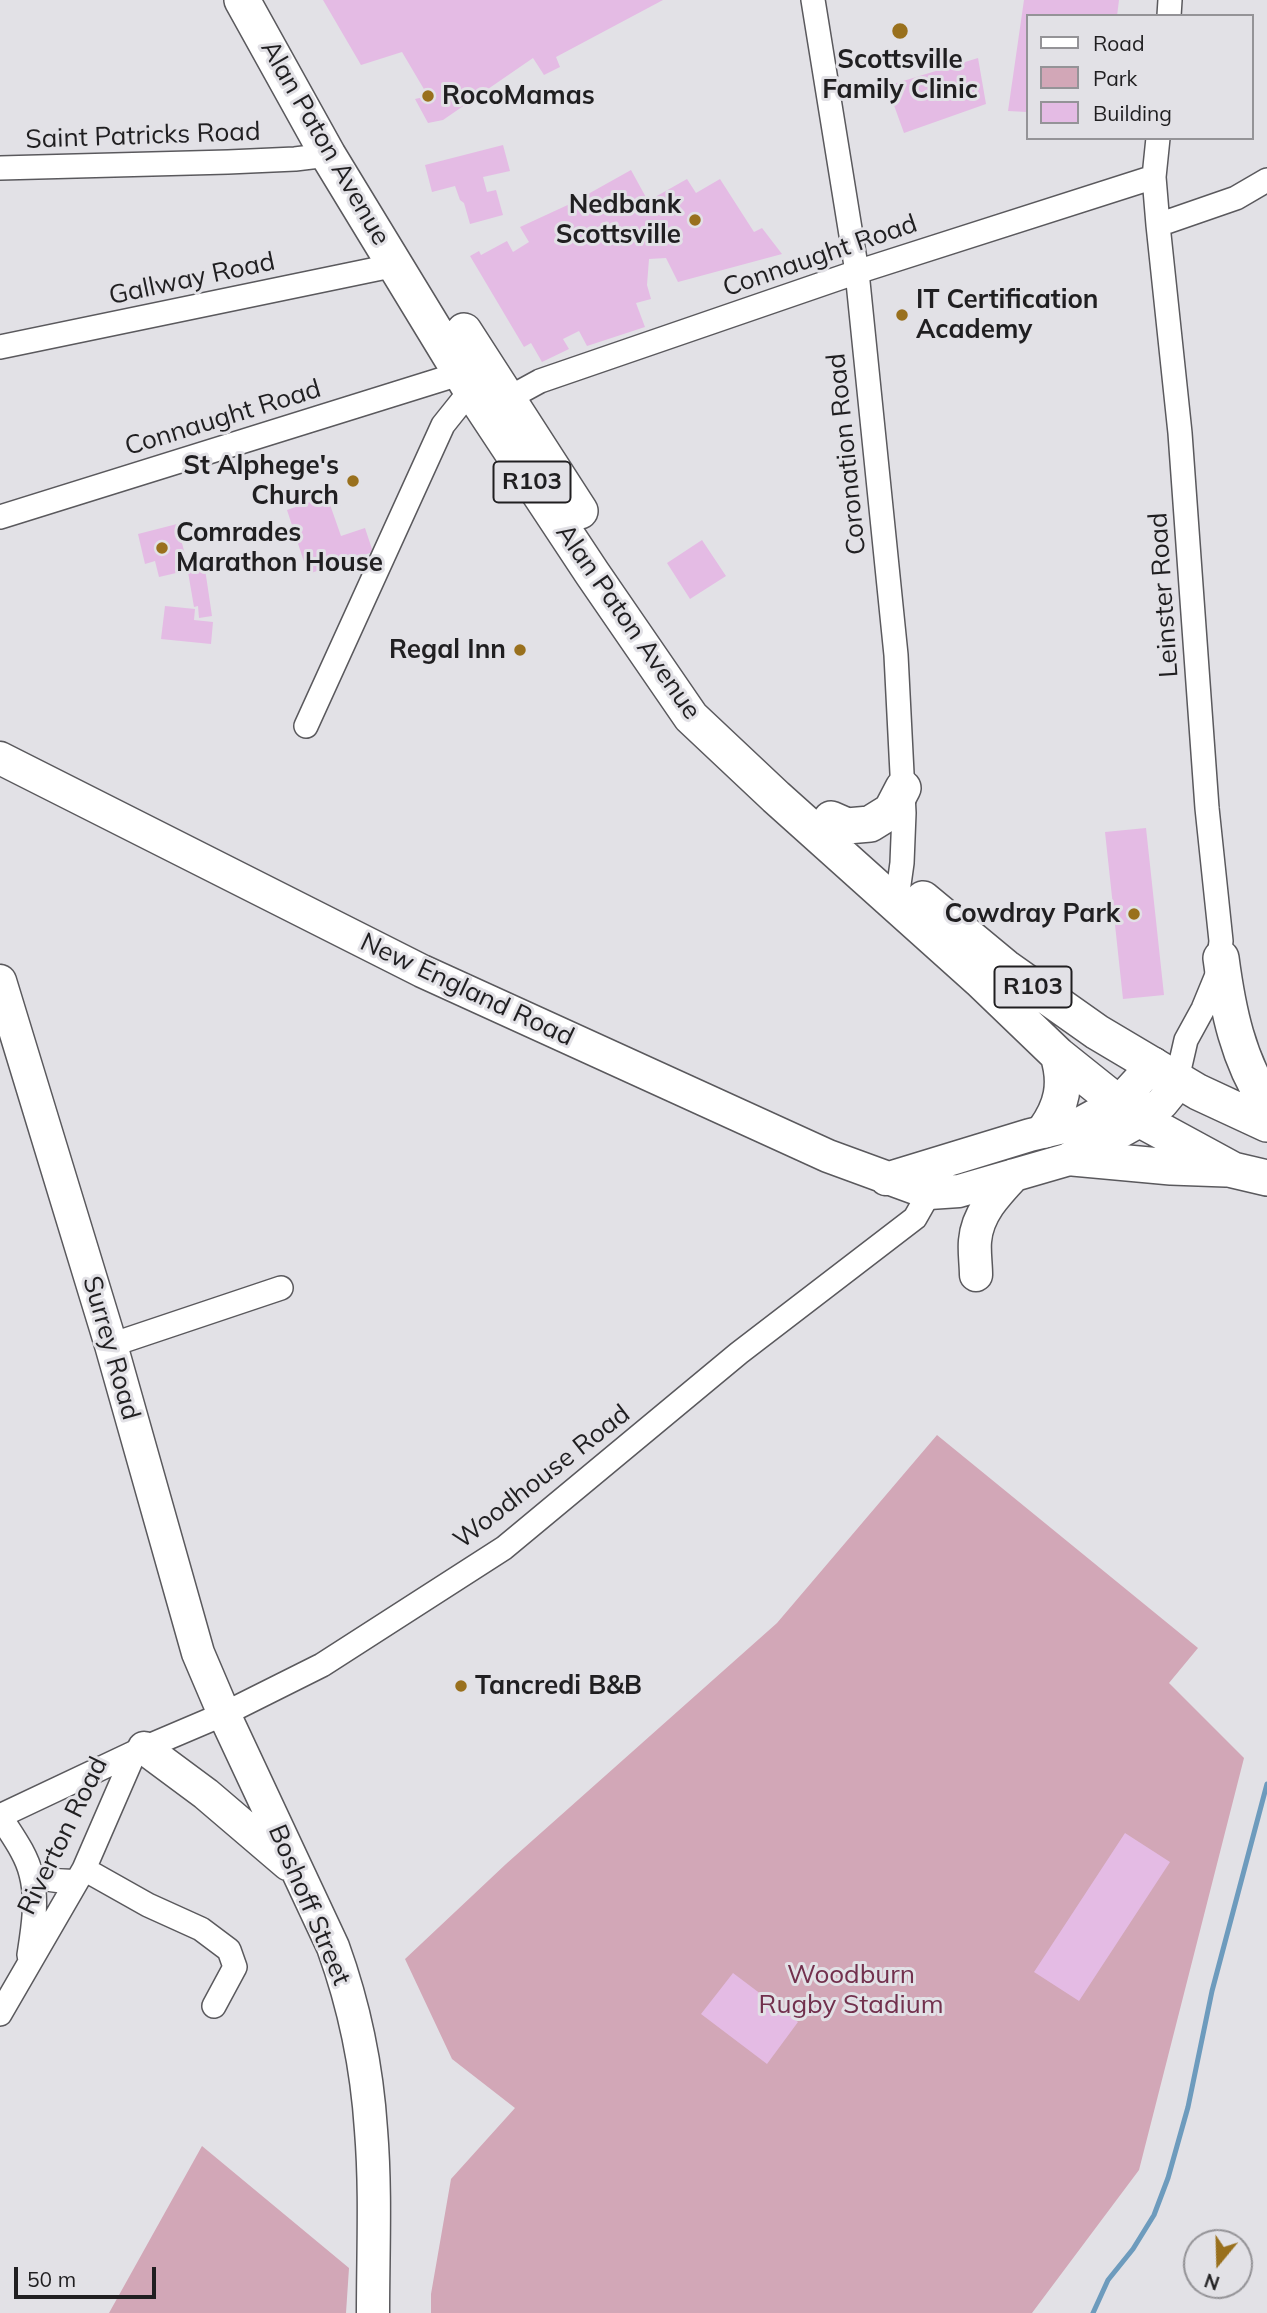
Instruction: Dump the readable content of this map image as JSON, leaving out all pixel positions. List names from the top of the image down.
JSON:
{
  "streets": {
    "main road": ["Alan Paton Avenue", "R103"],
    "street": [
      "Saint Patricks Road",
      "Connaught Road",
      "Gallway Road",
      "Coronation Road",
      "Leinster Road",
      "New England Road",
      "Surrey Road",
      "Woodhouse Road",
      "Riverton Road",
      "Boshoff Street"
    ]
  },
  "crossings": [
    ["Saint Patricks Road", "Alan Paton Avenue"],
    ["Alan Paton Avenue", "Connaught Road"],
    ["Alan Paton Avenue", "Gallway Road"],
    ["Alan Paton Avenue", "Coronation Road"],
    ["Alan Paton Avenue", "Leinster Road"],
    ["Alan Paton Avenue", "New England Road"],
    ["Connaught Road", "Coronation Road"],
    ["Connaught Road", "Leinster Road"],
    ["Leinster Road", "New England Road"],
    ["New England Road", "Woodhouse Road"],
    ["Surrey Road", "Woodhouse Road"],
    ["Surrey Road", "Boshoff Street"],
    ["Woodhouse Road", "Riverton Road"],
    ["Woodhouse Road", "Boshoff Street"]
  ],
  "parks": ["Woodburn Rugby Stadium"],
  "places": [
    "Scottsville Family Clinic",
    "RocoMamas",
    "Nedbank Scottsville",
    "IT Certification Academy",
    "St Alphege's Church",
    "Comrades Marathon House",
    "Regal Inn",
    "Cowdray Park",
    "Tancredi B&B"
  ],
  "legend": ["Road", "Park", "Building"],
  "scale_bar": "50 m",
  "north": "bottom"
}
